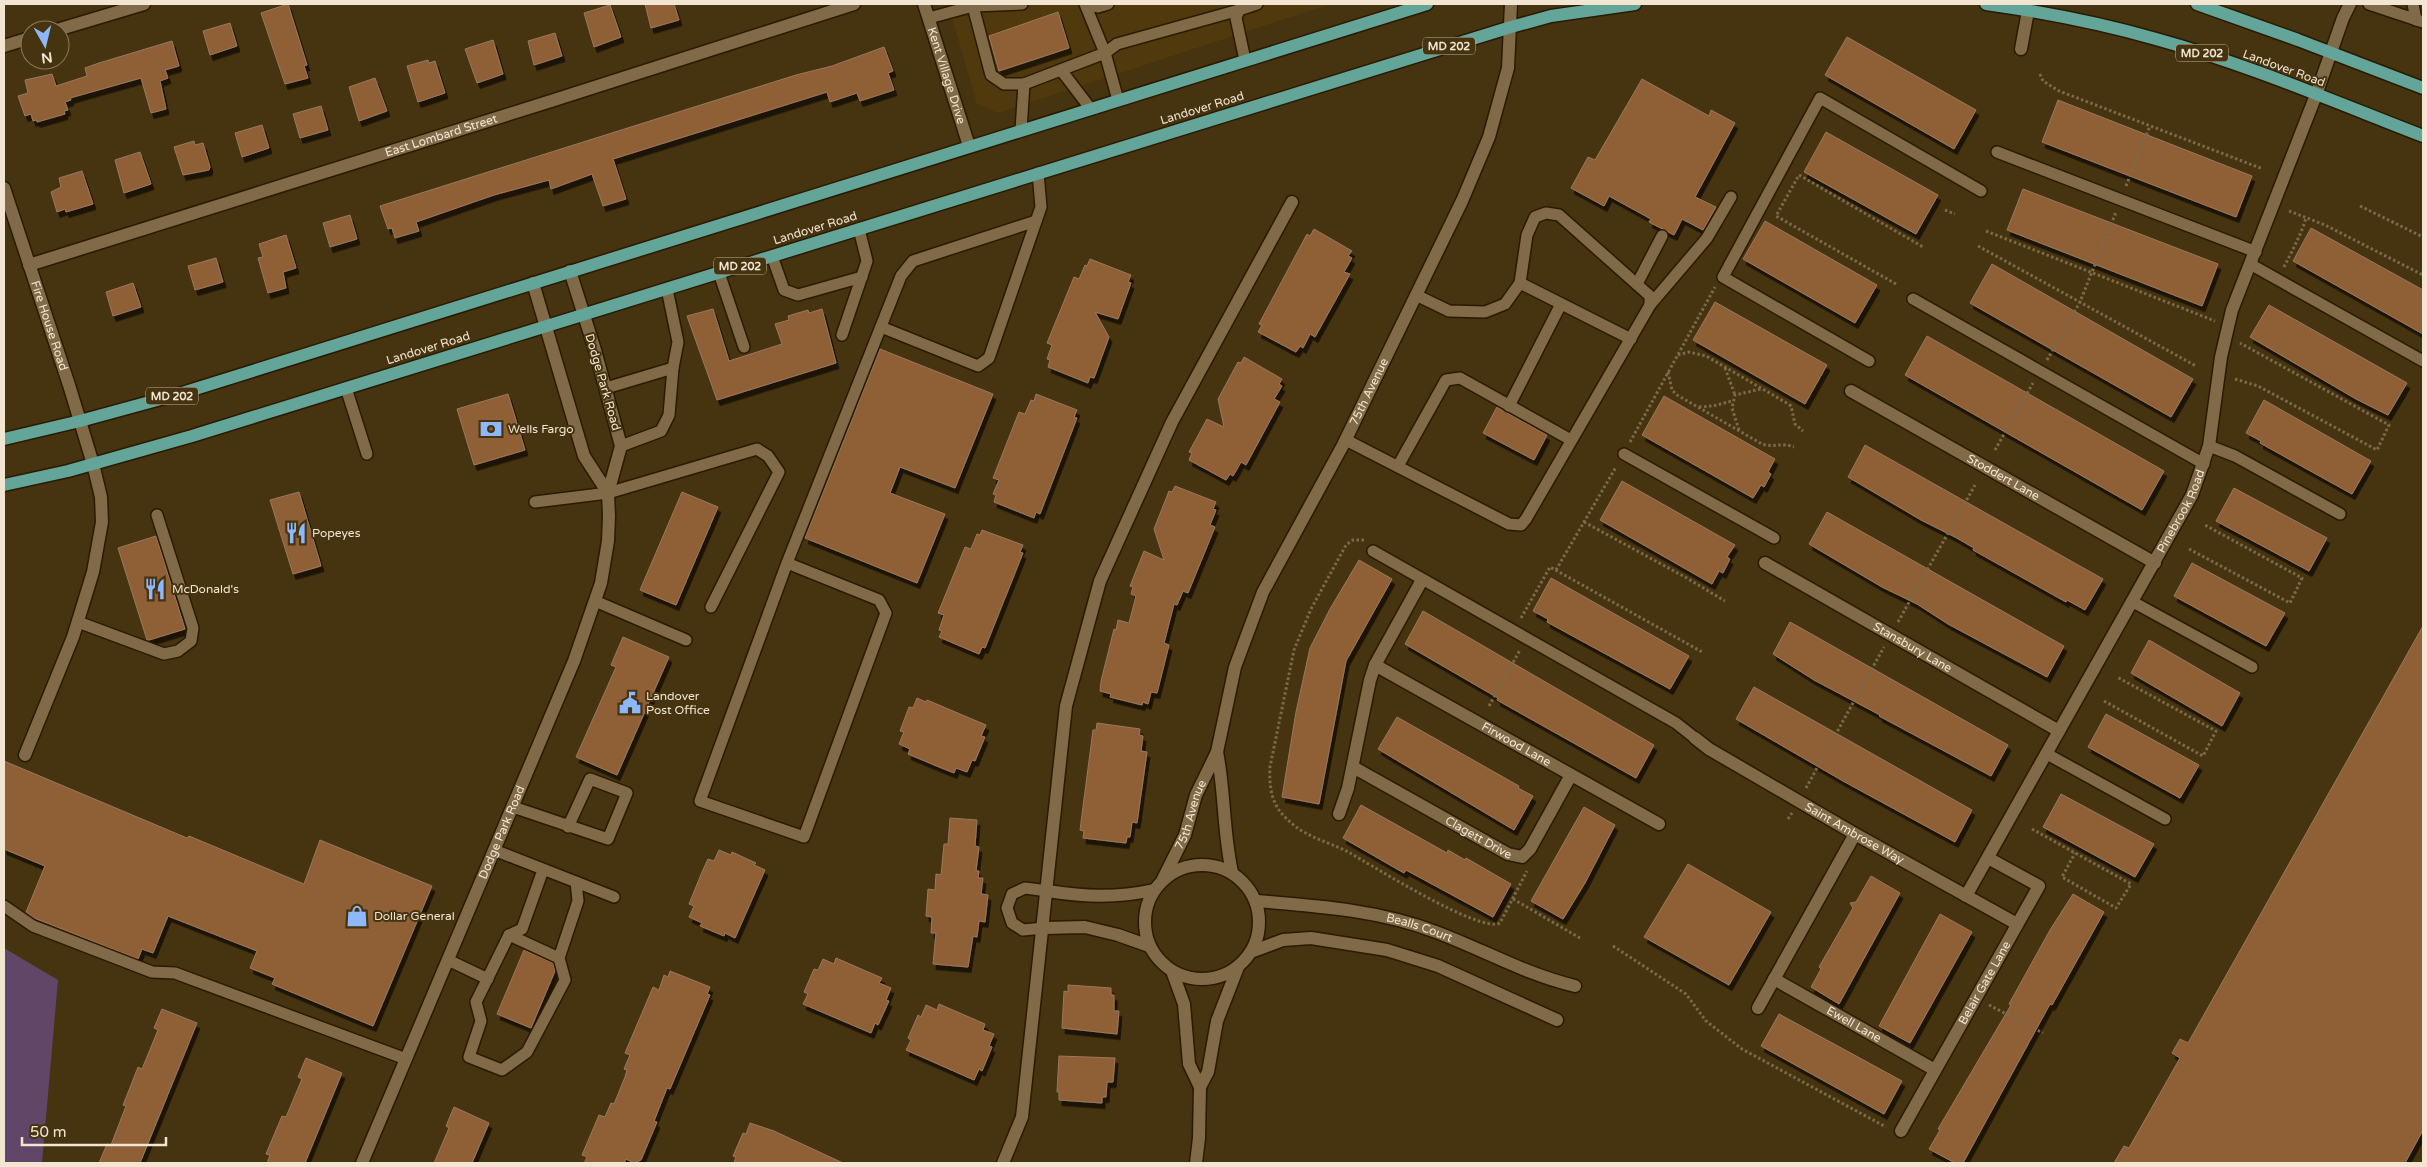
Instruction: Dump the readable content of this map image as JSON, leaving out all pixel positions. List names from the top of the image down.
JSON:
{
  "streets": {
    "main road": ["MD 202", "Landover Road"],
    "street": [
      "Kent Village Drive",
      "East Lombard Street",
      "Fire House Road",
      "Dodge Park Road",
      "75th Avenue",
      "Stoddert Lane",
      "Pinebrook Road",
      "Stansbury Lane",
      "Firwood Lane",
      "Saint Ambrose Way",
      "Clagett Drive",
      "Bealls Court",
      "Belair Gate Lane",
      "Ewell Lane"
    ]
  },
  "crossings": [
    ["MD 202", "Kent Village Drive"],
    ["MD 202", "Fire House Road"],
    ["MD 202", "Dodge Park Road"],
    ["Landover Road", "Fire House Road"],
    ["Landover Road", "Dodge Park Road"],
    ["Landover Road", "75th Avenue"],
    ["Landover Road", "Pinebrook Road"],
    ["East Lombard Street", "Fire House Road"],
    ["75th Avenue", "Bealls Court"],
    ["Stoddert Lane", "Pinebrook Road"],
    ["Pinebrook Road", "Stansbury Lane"],
    ["Pinebrook Road", "Saint Ambrose Way"],
    ["Pinebrook Road", "Belair Gate Lane"],
    ["Firwood Lane", "Clagett Drive"],
    ["Saint Ambrose Way", "Belair Gate Lane"],
    ["Belair Gate Lane", "Ewell Lane"]
  ],
  "places": {
    "bank": ["Wells Fargo"],
    "restaurant": ["Popeyes", "McDonald's"],
    "public building": ["Landover Post Office"],
    "shop": ["Dollar General"]
  },
  "scale_bar": "50 m",
  "north": "bottom"
}
